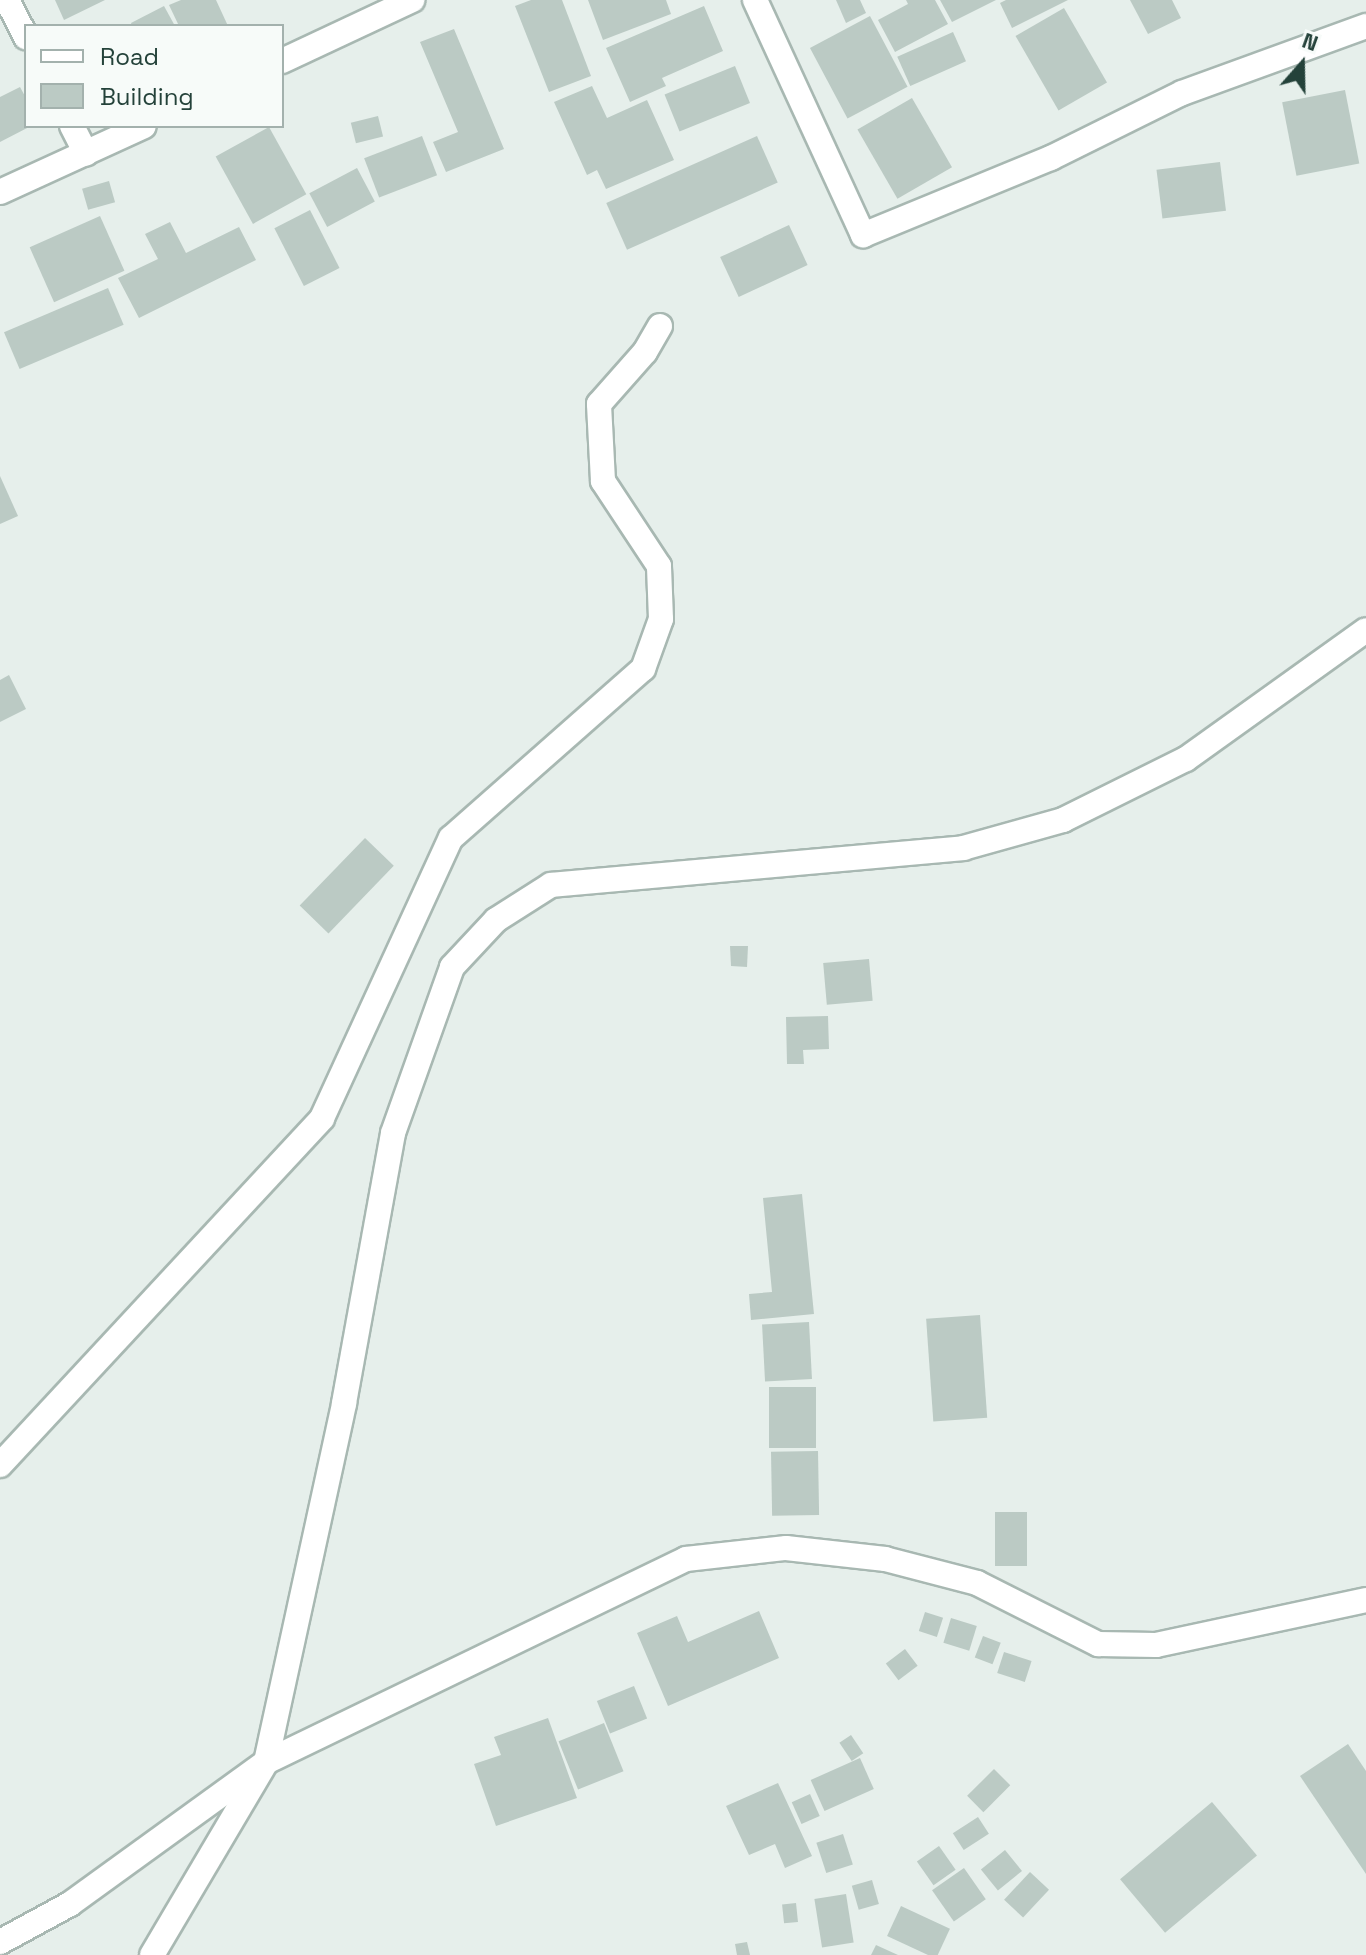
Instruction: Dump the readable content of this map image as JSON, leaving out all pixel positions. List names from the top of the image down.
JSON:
{
  "legend": ["Road", "Building"],
  "north": "top"
}
